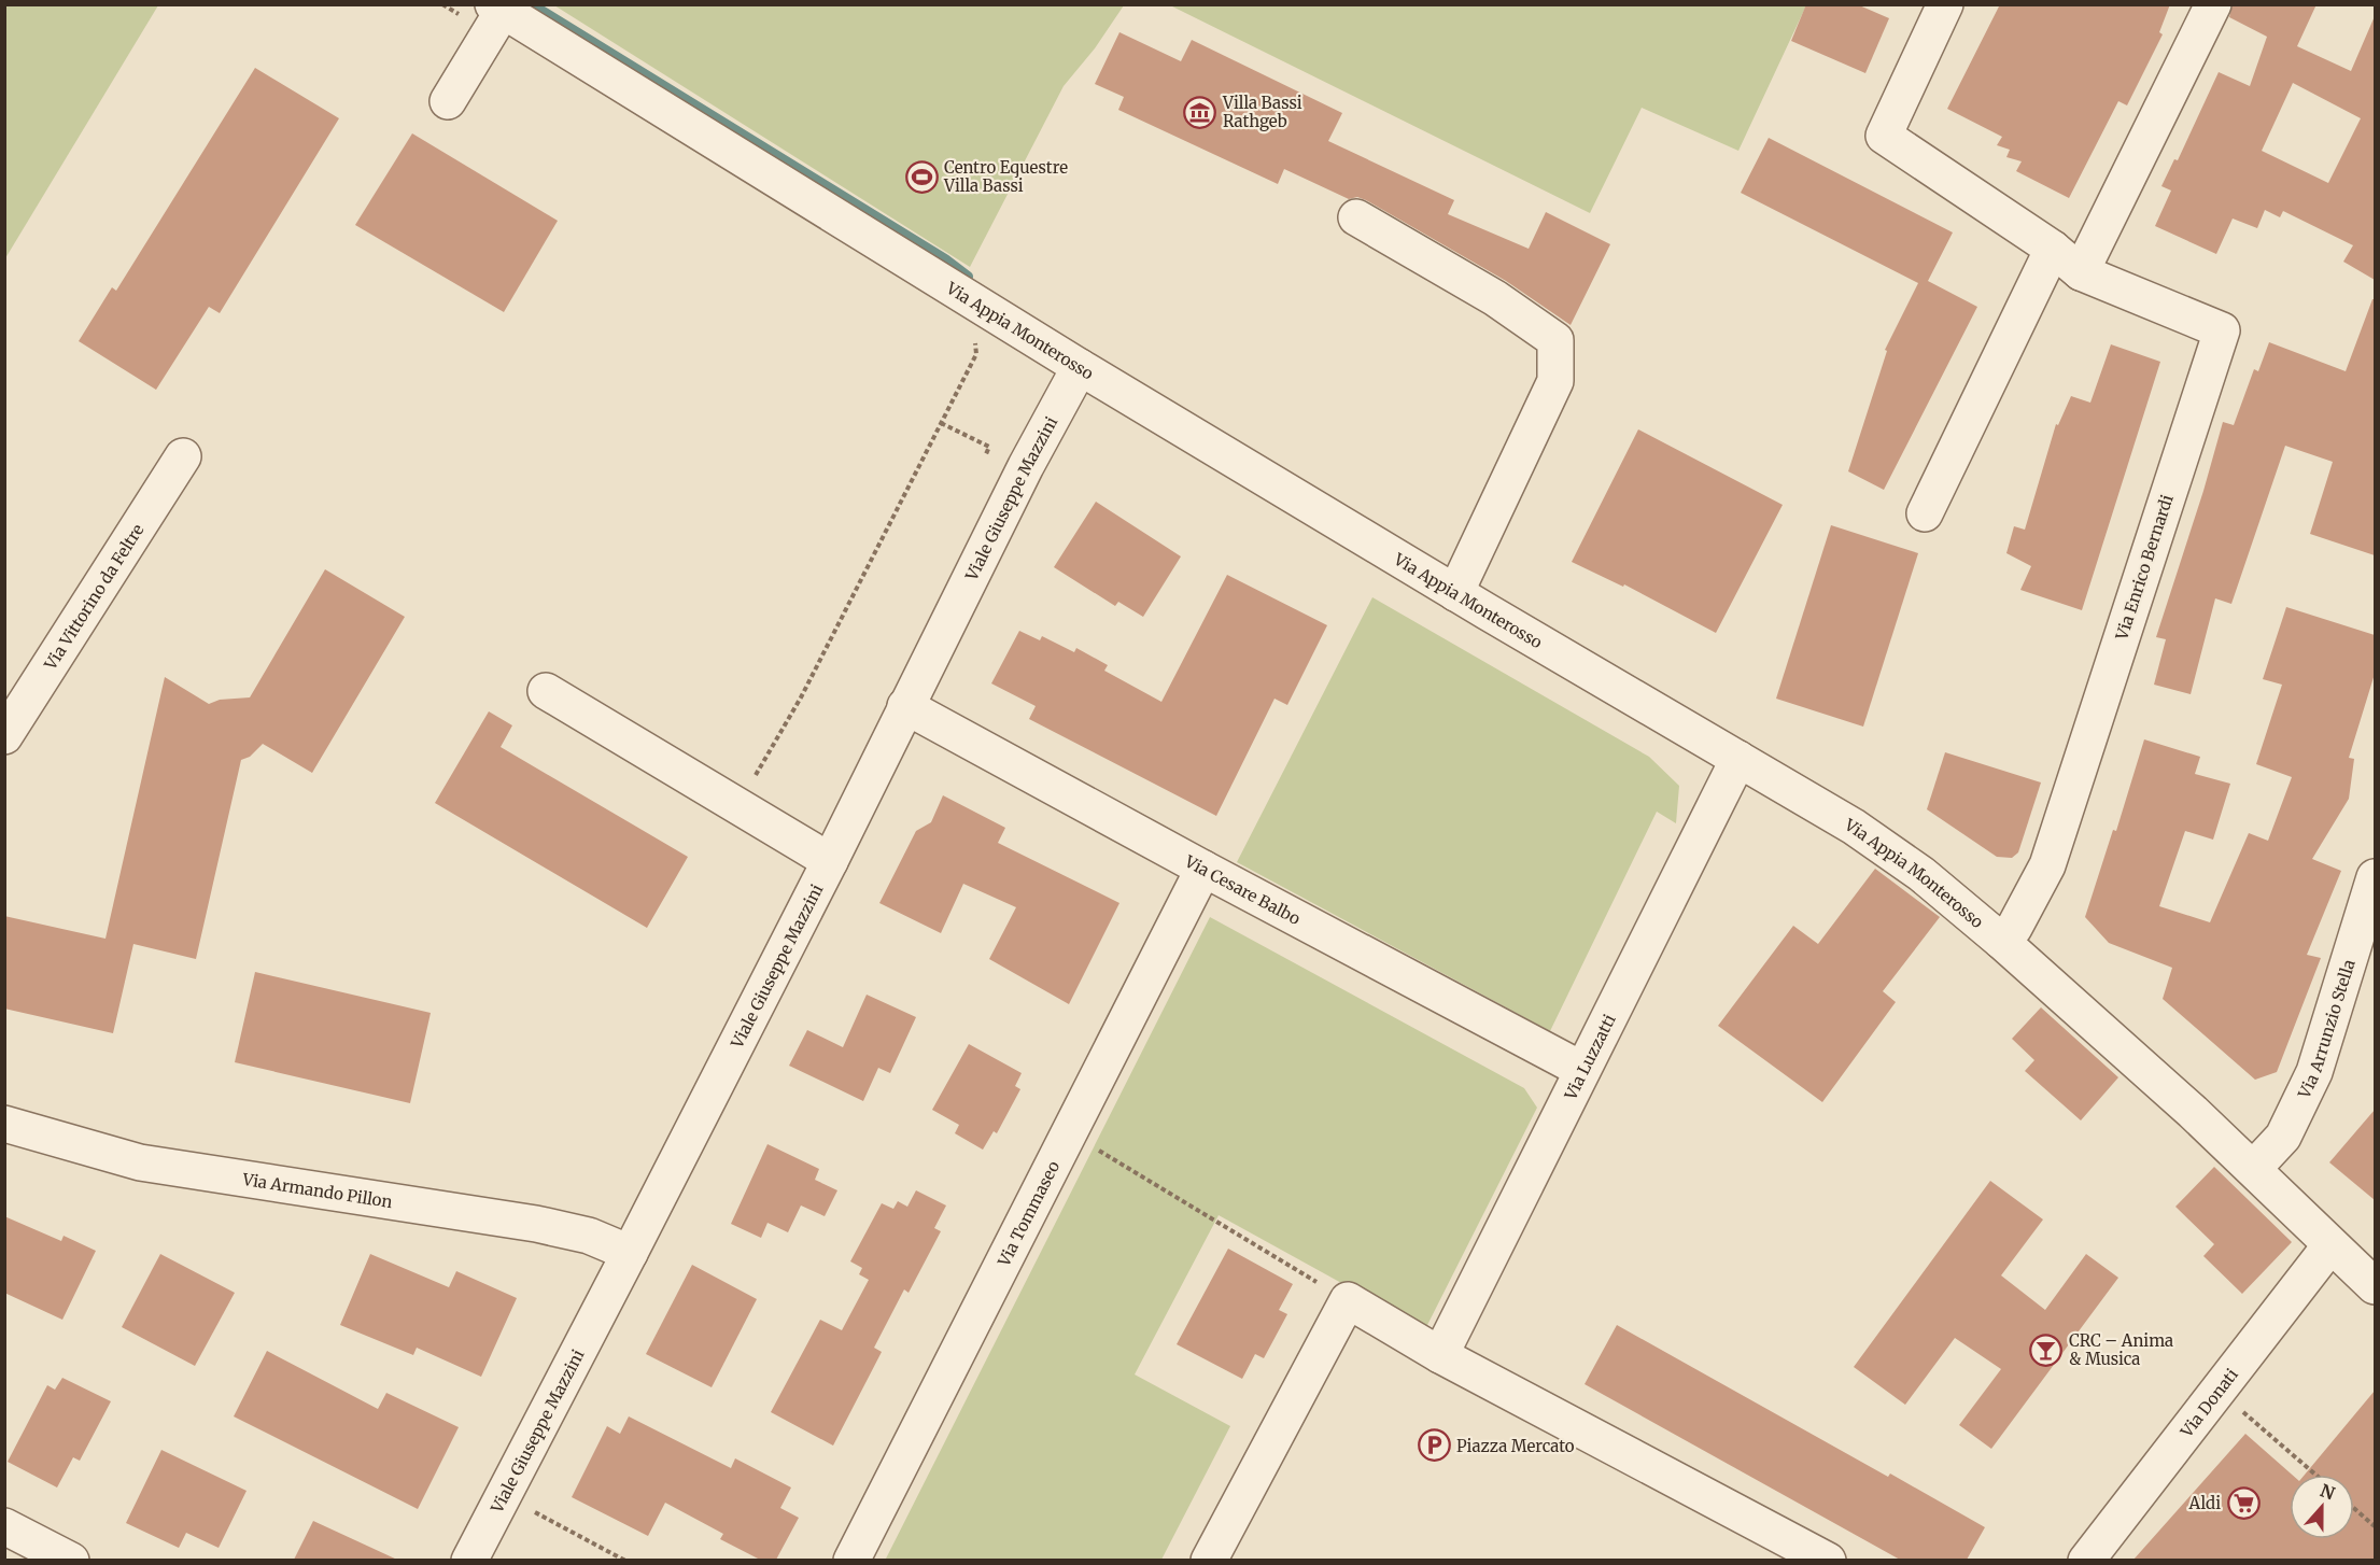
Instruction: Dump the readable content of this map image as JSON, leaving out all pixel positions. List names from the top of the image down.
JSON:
{
  "streets": {
    "street": [
      "Via Appia Monterosso",
      "Viale Giuseppe Mazzini",
      "Via Enrico Bernardi",
      "Via Vittorino da Feltre",
      "Via Cesare Balbo",
      "Via Arrunzio Stella",
      "Via Luzzatti",
      "Via Armando Pillon",
      "Via Tommaseo",
      "Via Donati"
    ]
  },
  "crossings": [
    ["Via Appia Monterosso", "Viale Giuseppe Mazzini"],
    ["Via Appia Monterosso", "Via Enrico Bernardi"],
    ["Via Appia Monterosso", "Via Arrunzio Stella"],
    ["Via Appia Monterosso", "Via Luzzatti"],
    ["Via Appia Monterosso", "Via Donati"],
    ["Viale Giuseppe Mazzini", "Via Cesare Balbo"],
    ["Viale Giuseppe Mazzini", "Via Armando Pillon"],
    ["Via Cesare Balbo", "Via Luzzatti"],
    ["Via Cesare Balbo", "Via Tommaseo"]
  ],
  "places": {
    "museum": ["Villa Bassi Rathgeb"],
    "sports": ["Centro Equestre Villa Bassi"],
    "bar": ["CRC – Anima & Musica"],
    "parking": ["Piazza Mercato"],
    "supermarket": ["Aldi"]
  },
  "north": "top"
}
